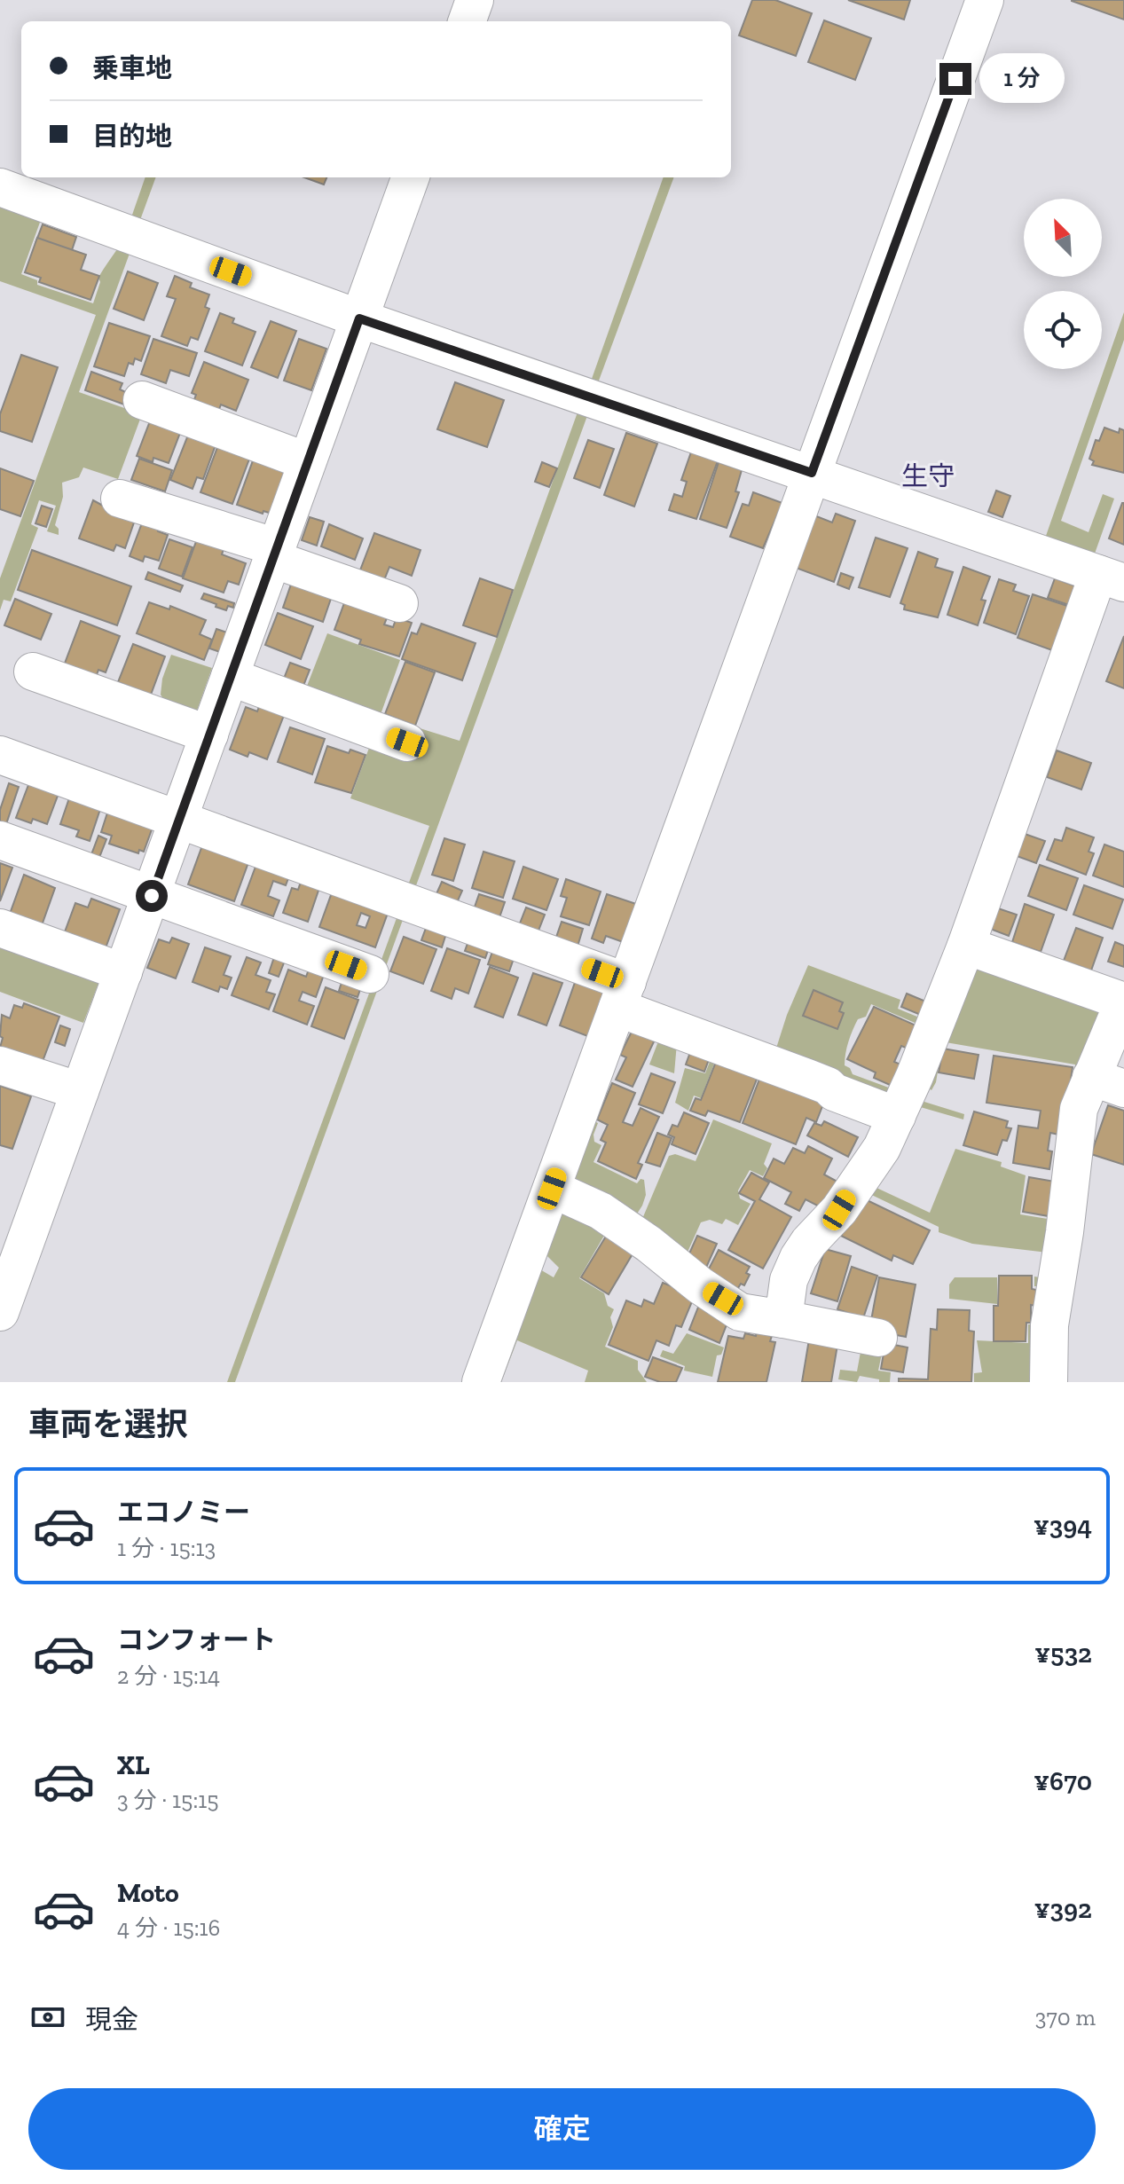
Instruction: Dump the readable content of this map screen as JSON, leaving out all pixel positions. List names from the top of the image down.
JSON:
{
  "districts": ["生守"],
  "north": "top left",
  "page": {
    "banner": ["乗車地", "目的地"],
    "bubble": "1 分",
    "heading": "車両を選択",
    "list": [
      {
        "name": "エコノミー",
        "note": "1 分 · 15:13",
        "value": "¥394"
      },
      {
        "name": "コンフォート",
        "note": "2 分 · 15:14",
        "value": "¥532"
      },
      {
        "name": "XL",
        "note": "3 分 · 15:15",
        "value": "¥670"
      },
      {
        "name": "Moto",
        "note": "4 分 · 15:16",
        "value": "¥392"
      }
    ],
    "pay": ["現金", "370 m"],
    "buttons": "確定"
  }
}
